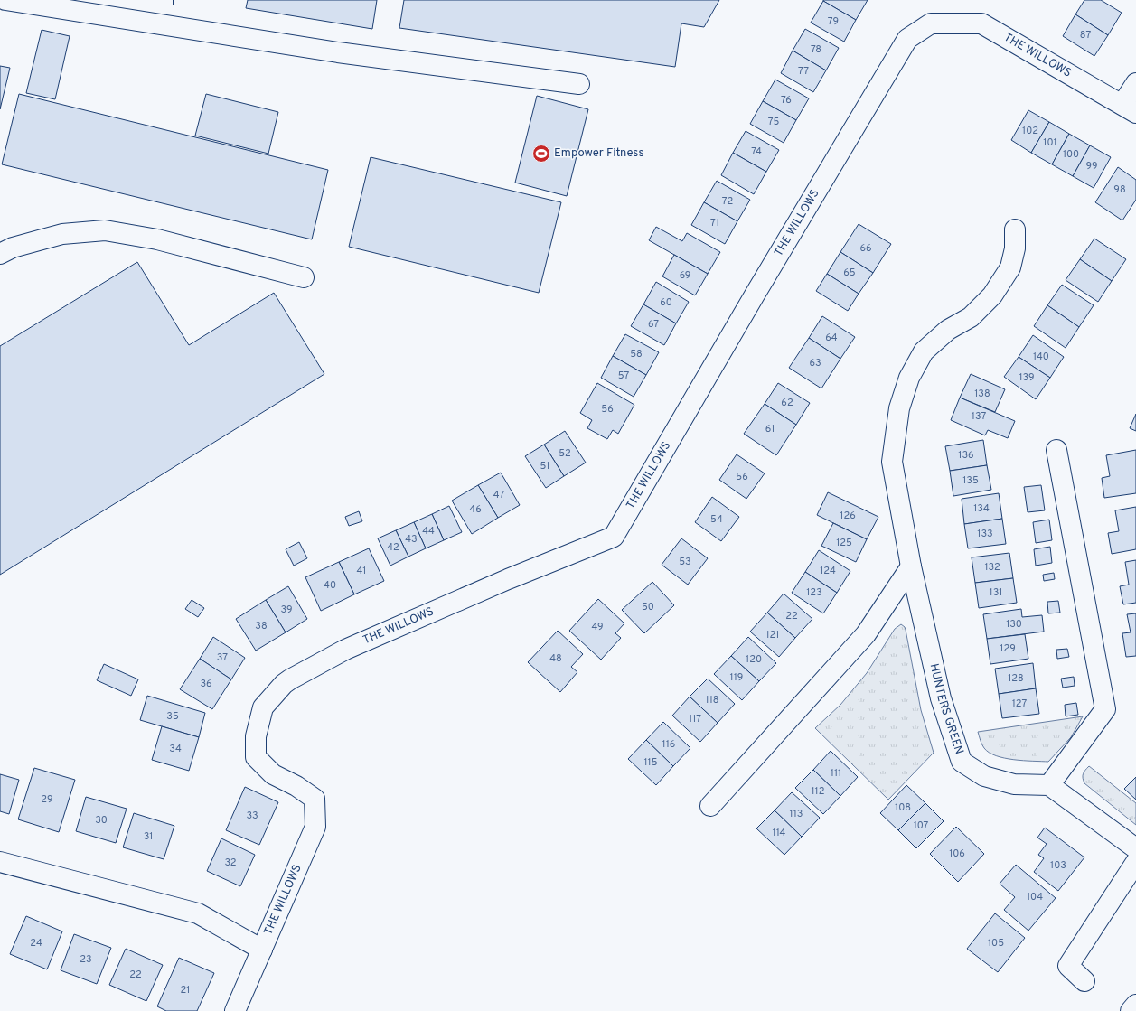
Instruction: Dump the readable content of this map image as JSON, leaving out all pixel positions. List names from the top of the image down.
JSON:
{
  "streets": {
    "street": ["THE WILLOWS", "HUNTERS GREEN"]
  },
  "places": {
    "sports": ["Empower Fitness"]
  },
  "house_numbers": [
    "79",
    "87",
    "78",
    "77",
    "76",
    "75",
    "102",
    "101",
    "74",
    "100",
    "99",
    "98",
    "72",
    "71",
    "66",
    "65",
    "69",
    "60",
    "67",
    "64",
    "58",
    "140",
    "63",
    "57",
    "139",
    "138",
    "62",
    "56",
    "137",
    "61",
    "52",
    "136",
    "51",
    "56",
    "135",
    "47",
    "134",
    "46",
    "126",
    "54",
    "44",
    "133",
    "43",
    "125",
    "42",
    "53",
    "132",
    "41",
    "124",
    "40",
    "123",
    "131",
    "50",
    "39",
    "122",
    "130",
    "38",
    "49",
    "121",
    "129",
    "37",
    "48",
    "120",
    "119",
    "128",
    "36",
    "118",
    "127",
    "35",
    "117",
    "116",
    "34",
    "115",
    "111",
    "112",
    "29",
    "108",
    "113",
    "33",
    "30",
    "107",
    "114",
    "31",
    "106",
    "32",
    "103",
    "104",
    "24",
    "105",
    "23",
    "22",
    "21"
  ]
}
